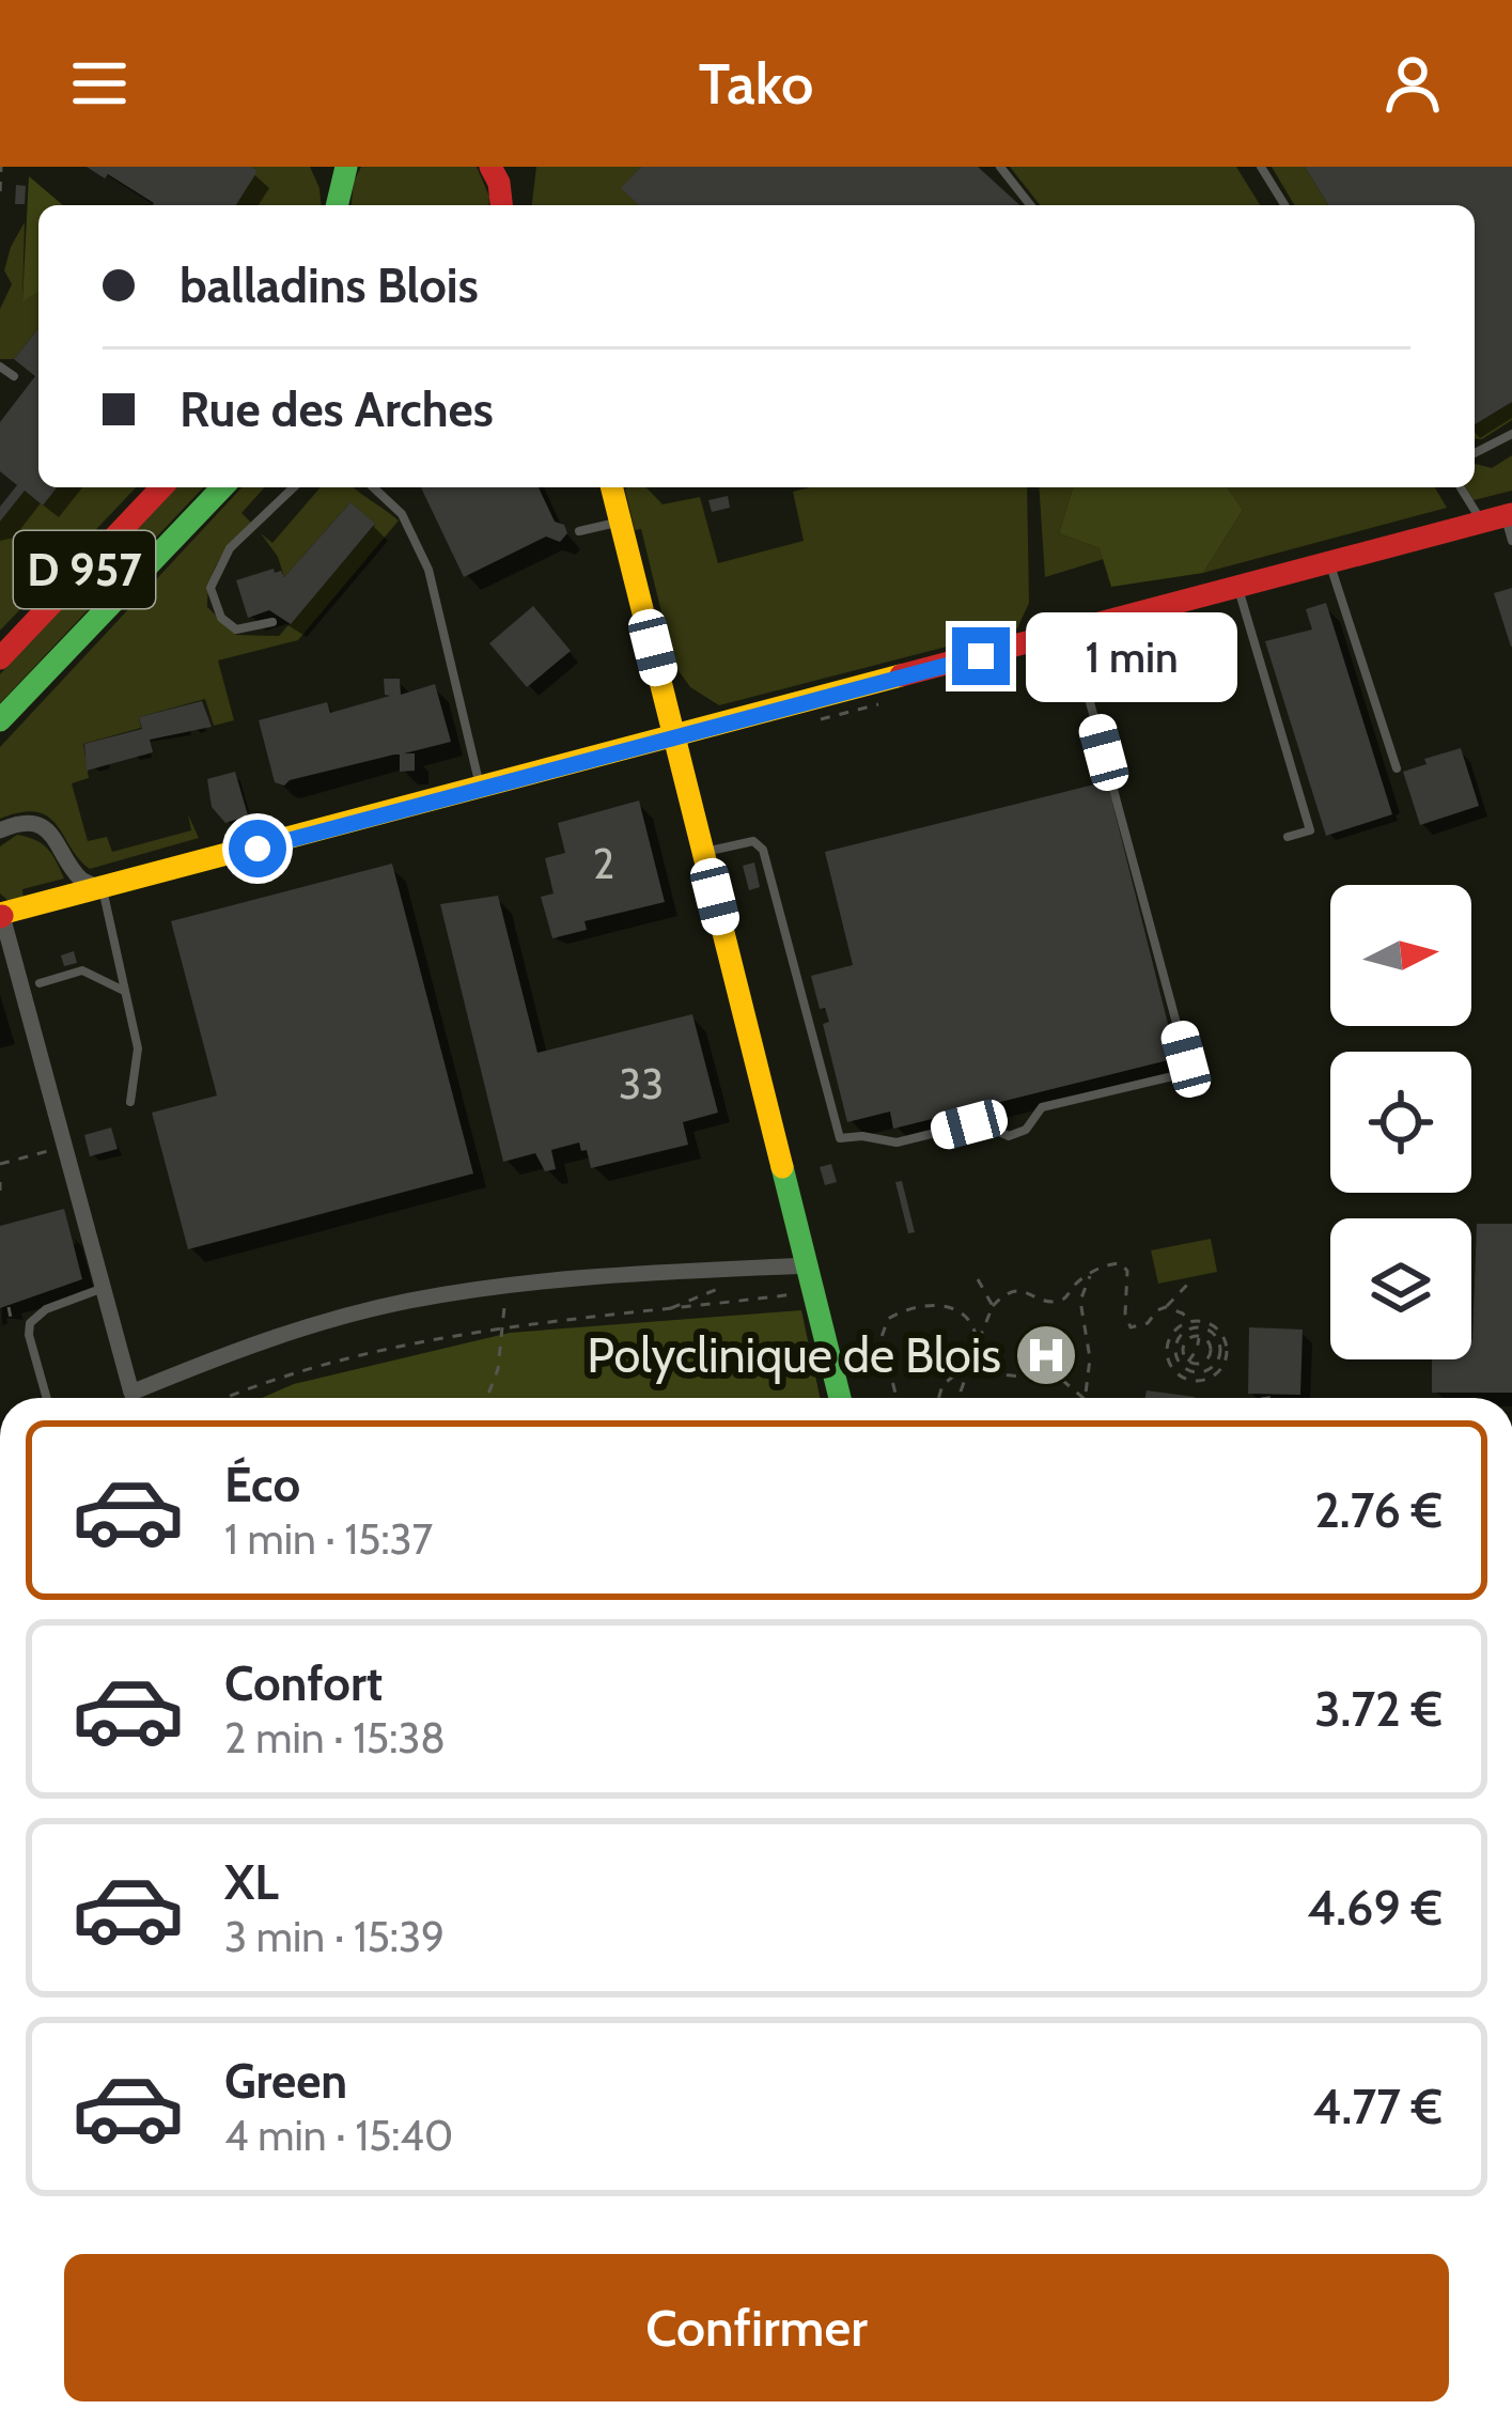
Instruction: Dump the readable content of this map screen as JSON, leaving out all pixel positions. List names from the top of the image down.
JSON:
{
  "streets": {
    "main road": ["D 957"]
  },
  "places": {
    "hospital": ["Polyclinique de Blois"]
  },
  "house_numbers": ["2", "33"],
  "north": "right",
  "page": {
    "header": "Tako",
    "banner": ["balladins Blois", "Rue des Arches"],
    "bubble": "1 min",
    "list": [
      {
        "name": "Éco",
        "note": "1 min · 15:37",
        "value": "2.76 €"
      },
      {
        "name": "Confort",
        "note": "2 min · 15:38",
        "value": "3.72 €"
      },
      {
        "name": "XL",
        "note": "3 min · 15:39",
        "value": "4.69 €"
      },
      {
        "name": "Green",
        "note": "4 min · 15:40",
        "value": "4.77 €"
      }
    ],
    "buttons": "Confirmer"
  }
}
